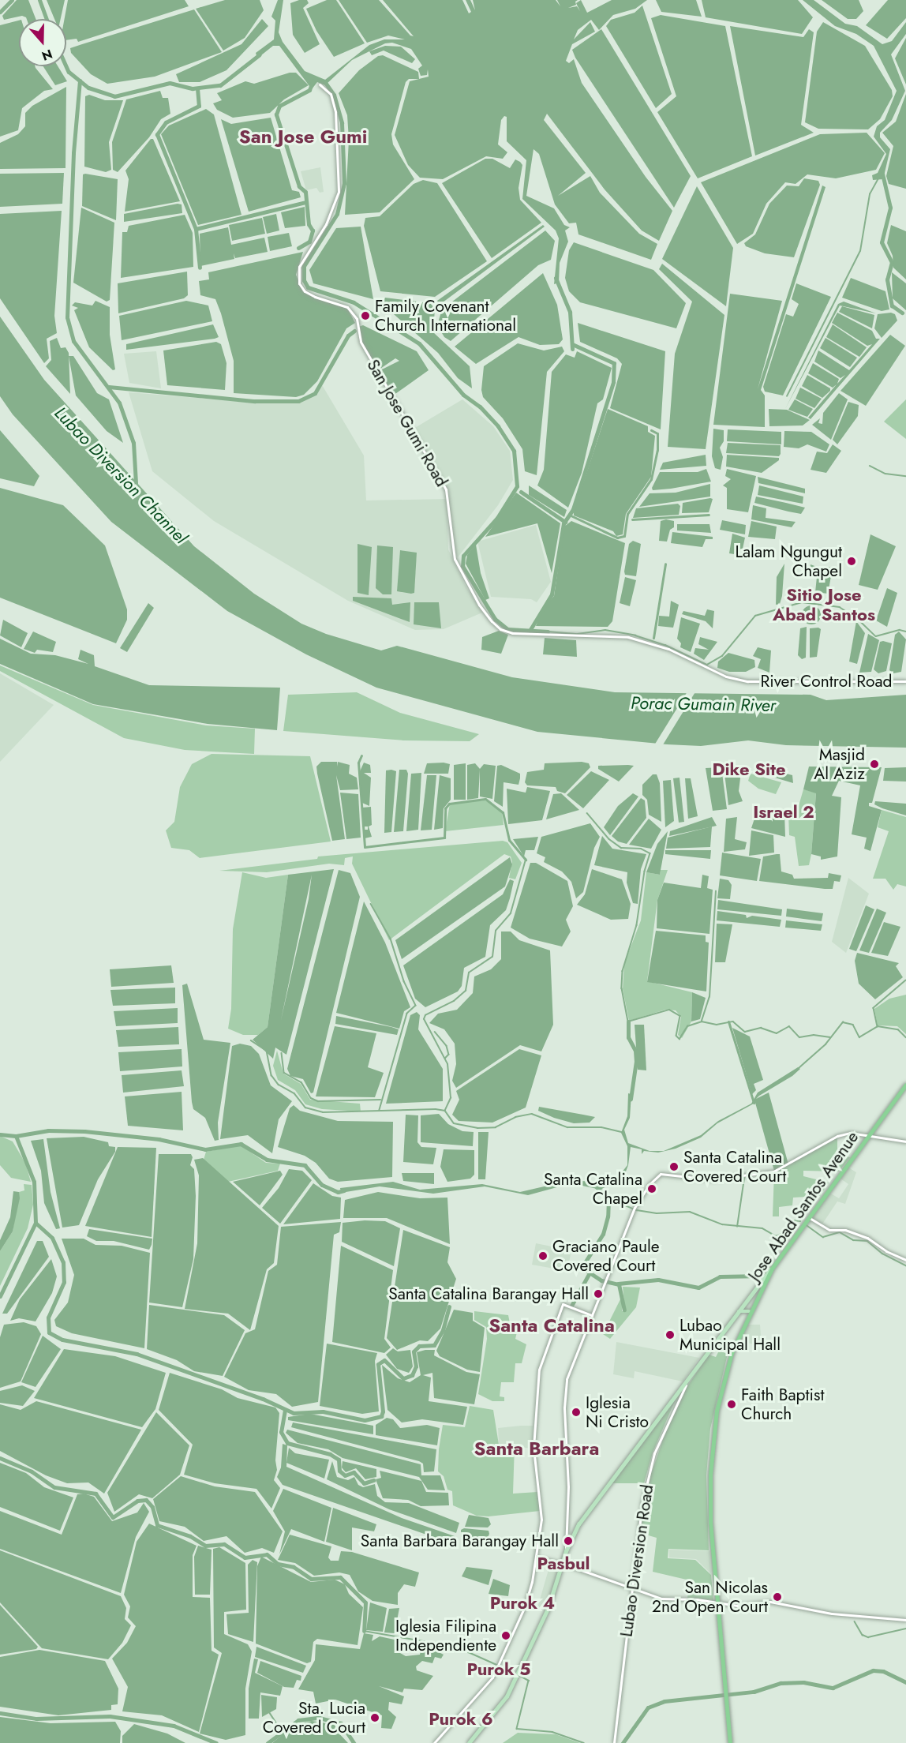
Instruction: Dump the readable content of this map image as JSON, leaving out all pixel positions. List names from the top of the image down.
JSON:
{
  "streets": {
    "highway": ["Jose Abad Santos Avenue"],
    "street": ["San Jose Gumi Road", "River Control Road", "Lubao Diversion Road"]
  },
  "crossings": [
    ["San Jose Gumi Road", "River Control Road"]
  ],
  "districts": [
    "San Jose Gumi",
    "Sitio Jose Abad Santos",
    "Dike Site",
    "Israel 2",
    "Santa Catalina",
    "Santa Barbara",
    "Pasbul",
    "Purok 4",
    "Purok 5",
    "Purok 6"
  ],
  "water": ["Lubao Diversion Channel", "Porac Gumain River"],
  "places": [
    "Family Covenant Church International",
    "Lalam Ngungut Chapel",
    "Masjid Al Aziz",
    "Santa Catalina Covered Court",
    "Santa Catalina Chapel",
    "Graciano Paule Covered Court",
    "Santa Catalina Barangay Hall",
    "Lubao Municipal Hall",
    "Faith Baptist Church",
    "Iglesia Ni Cristo",
    "Santa Barbara Barangay Hall",
    "San Nicolas 2nd Open Court",
    "Iglesia Filipina Independiente",
    "Sta. Lucia Covered Court"
  ],
  "north": "bottom"
}
